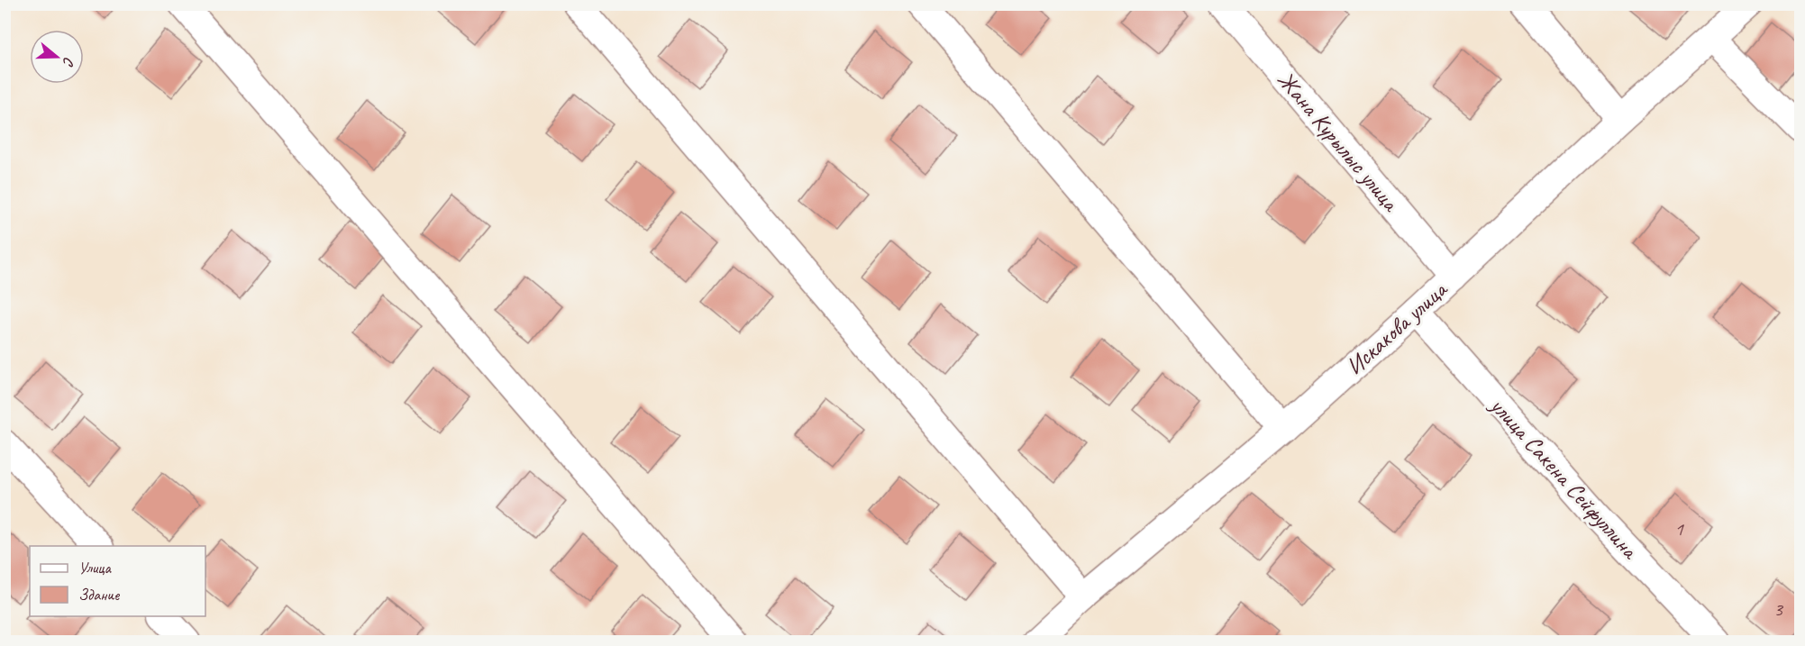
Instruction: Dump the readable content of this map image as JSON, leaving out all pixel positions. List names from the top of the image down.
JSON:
{
  "streets": {
    "street": ["Жана Курылыс улица", "Искакова улица", "улица Сакена Сейфуллина"]
  },
  "crossings": [
    ["Жана Курылыс улица", "Искакова улица"],
    ["Искакова улица", "улица Сакена Сейфуллина"]
  ],
  "house_numbers": ["1", "3"],
  "legend": ["Улица", "Здание"],
  "north": "right"
}
